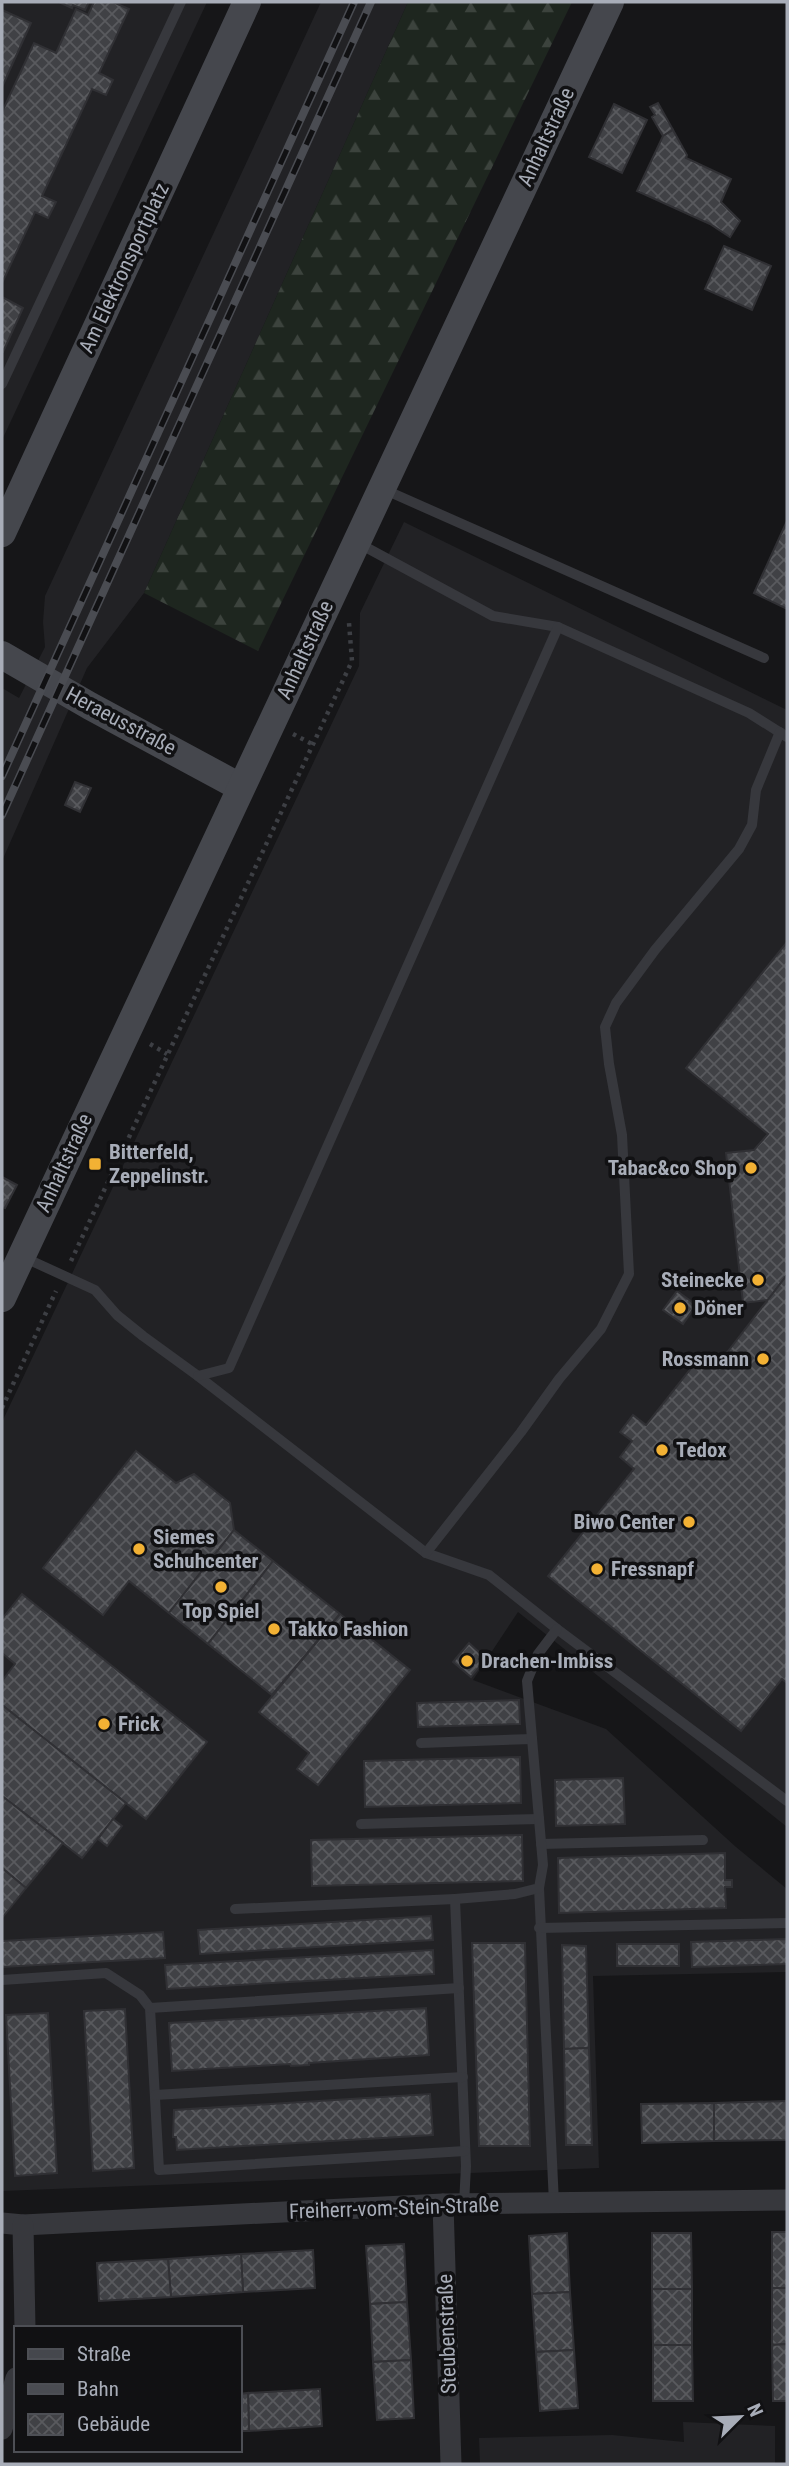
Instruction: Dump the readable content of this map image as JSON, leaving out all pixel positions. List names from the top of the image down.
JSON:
{
  "streets": {
    "street": [
      "Anhaltstraße",
      "Am Elektronsportplatz",
      "Heraeusstraße",
      "Freiherr-vom-Stein-Straße",
      "Steubenstraße"
    ]
  },
  "crossings": [
    ["Anhaltstraße", "Heraeusstraße"],
    ["Freiherr-vom-Stein-Straße", "Steubenstraße"]
  ],
  "places": {
    "transit": ["Bitterfeld, Zeppelinstr."],
    "other": [
      "Tabac&co Shop",
      "Steinecke",
      "Döner",
      "Rossmann",
      "Tedox",
      "Biwo Center",
      "Siemes Schuhcenter",
      "Fressnapf",
      "Top Spiel",
      "Takko Fashion",
      "Drachen-Imbiss",
      "Frick"
    ]
  },
  "legend": ["Straße", "Bahn", "Gebäude"],
  "north": "top right"
}
